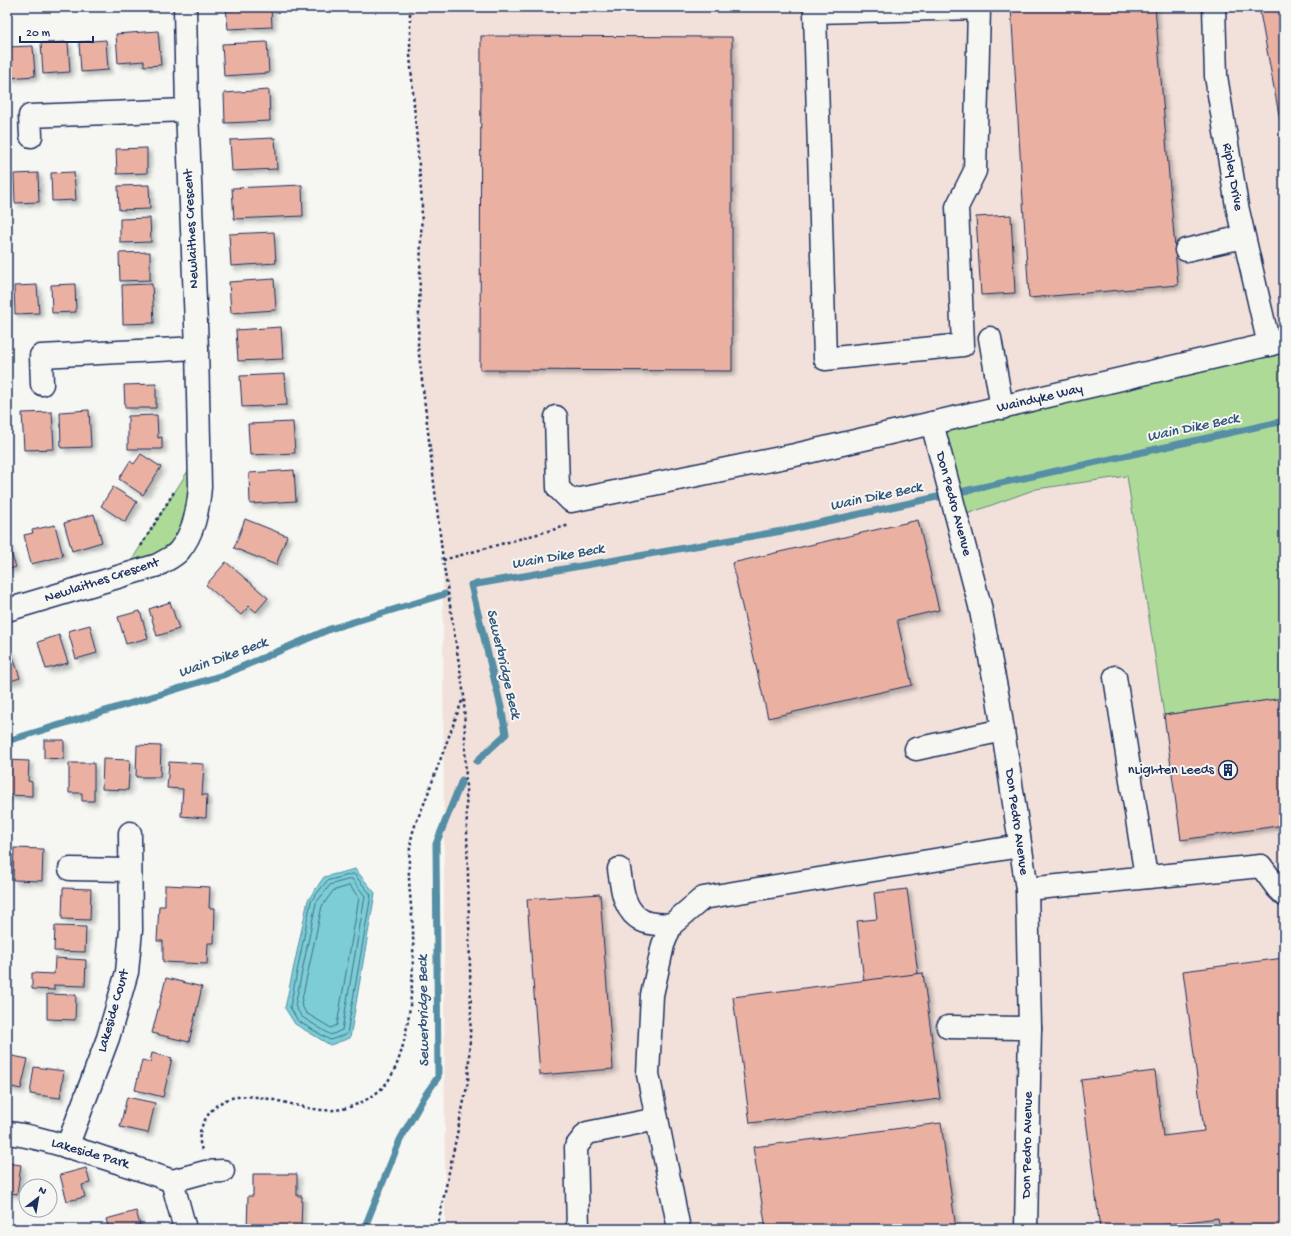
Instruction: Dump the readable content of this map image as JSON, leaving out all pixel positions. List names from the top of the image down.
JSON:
{
  "streets": {
    "street": [
      "Ripley Drive",
      "Newlaithes Crescent",
      "Waindyke Way",
      "Don Pedro Avenue",
      "Lakeside Court",
      "Lakeside Park"
    ]
  },
  "crossings": [
    ["Ripley Drive", "Waindyke Way"],
    ["Waindyke Way", "Don Pedro Avenue"],
    ["Lakeside Court", "Lakeside Park"]
  ],
  "water": ["Wain Dike Beck", "Sewerbridge Beck"],
  "places": {
    "building": ["nLighten Leeds"]
  },
  "scale_bar": "20 m",
  "north": "top right"
}
